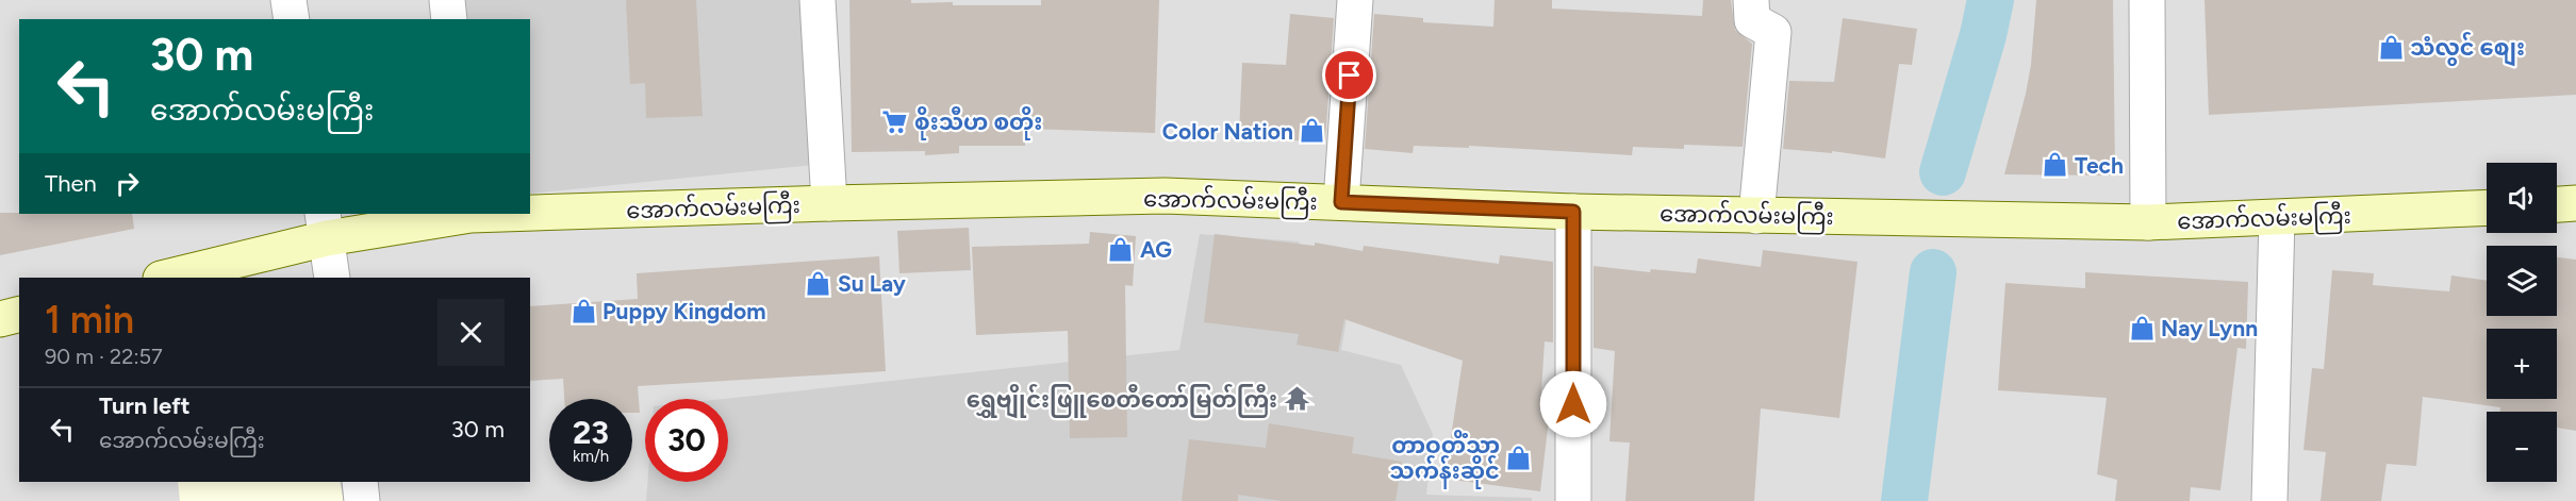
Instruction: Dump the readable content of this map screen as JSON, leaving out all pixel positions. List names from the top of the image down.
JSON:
{
  "streets": {
    "main road": ["အောက်လမ်းမကြီး"]
  },
  "places": {
    "shop": [
      "သံလွင် စျေး",
      "Color Nation",
      "Tech",
      "AG",
      "Su Lay",
      "Puppy Kingdom",
      "Nay Lynn",
      "တာဝတိံသာ သက်န်းဆိုင်"
    ],
    "supermarket": ["စိုးသီဟ စတိုး"],
    "temple": ["ရွှေဗျိုင်းဖြူစေတီတော်မြတ်ကြီး"]
  },
  "page": {
    "turn": ["30 m", "အောက်လမ်းမကြီး"],
    "then": "Then",
    "map_buttons": ["+", "−"],
    "heading": ["1 min", "90 m · 22:57"],
    "list": [
      {
        "name": "Turn left",
        "note": "အောက်လမ်းမကြီး",
        "value": "30 m"
      }
    ],
    "speed": "23 km/h",
    "limit": "30"
  }
}
